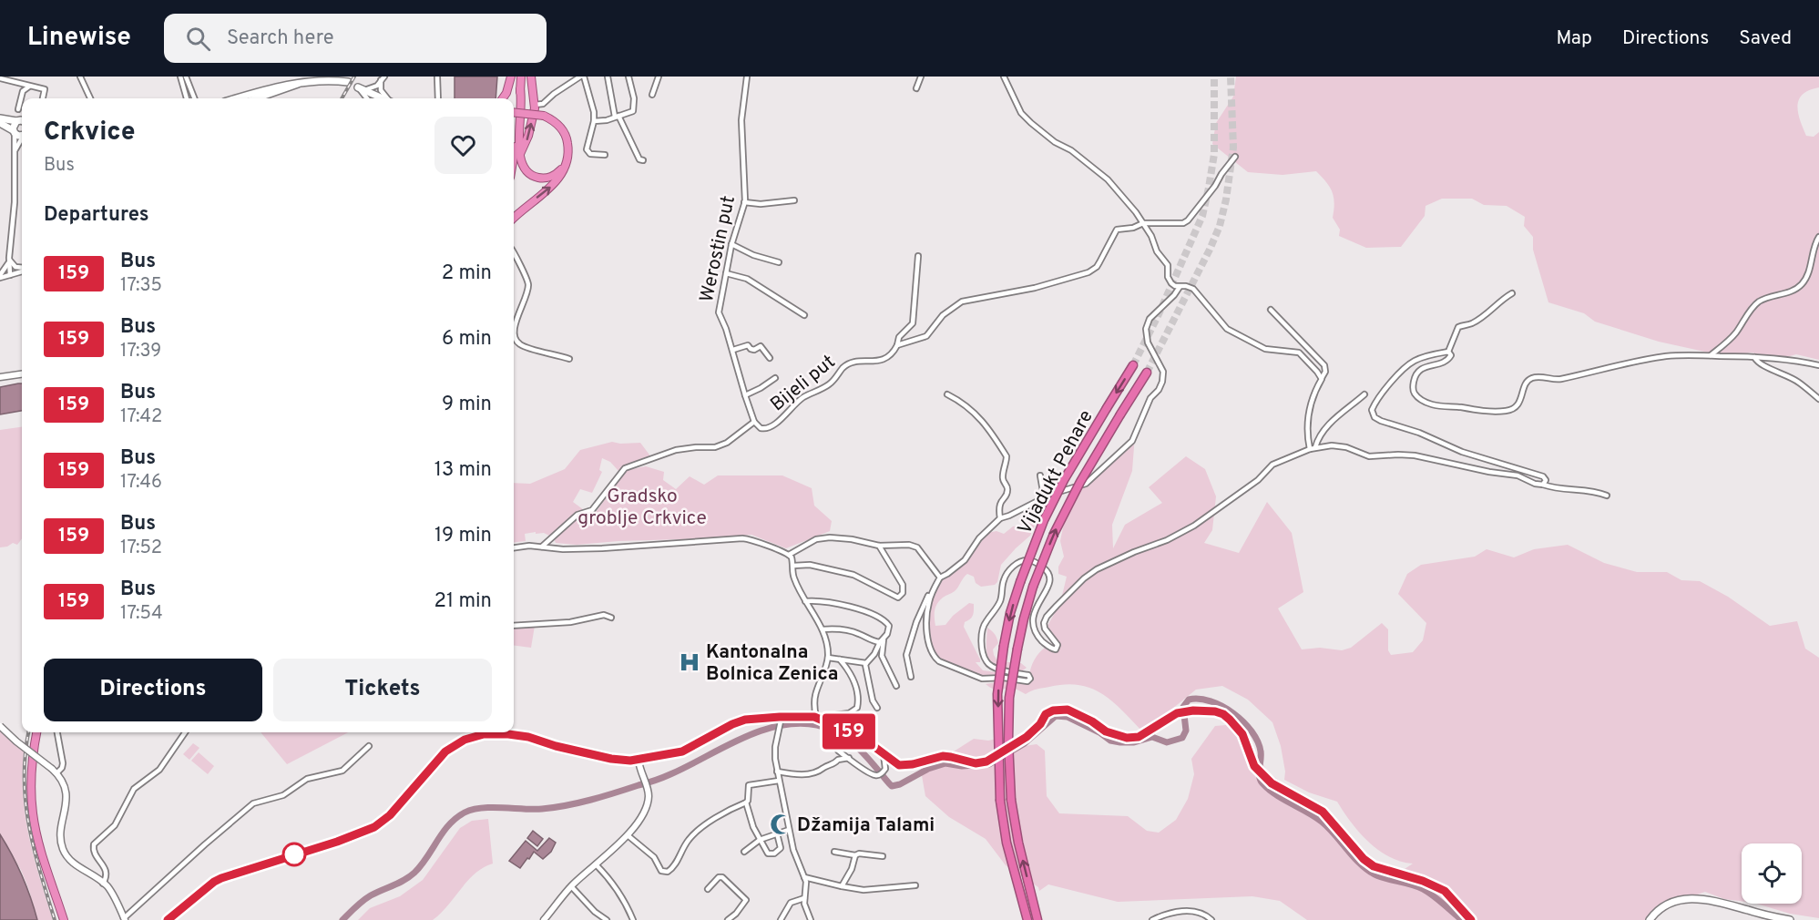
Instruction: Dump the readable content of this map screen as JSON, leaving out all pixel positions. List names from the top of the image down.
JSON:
{
  "streets": {
    "highway": ["Vijadukt Pehare"],
    "street": ["Werostin put", "Bijeli put"]
  },
  "crossings": [
    ["Werostin put", "Bijeli put"]
  ],
  "parks": ["Gradsko groblje Crkvice"],
  "places": {
    "hospital": ["Kantonalna Bolnica Zenica"],
    "mosque": ["Džamija Talami"]
  },
  "lines": ["bus line 159"],
  "page": {
    "header": "Linewise",
    "search": "Search here",
    "nav": ["Map", "Directions", "Saved"],
    "on_map": "159",
    "heading": [
      ["Crkvice", "Bus"],
      "Departures"
    ],
    "list": [
      {
        "mark": "159",
        "name": "Bus",
        "note": "17:35",
        "value": "2 min"
      },
      {
        "mark": "159",
        "name": "Bus",
        "note": "17:39",
        "value": "6 min"
      },
      {
        "mark": "159",
        "name": "Bus",
        "note": "17:42",
        "value": "9 min"
      },
      {
        "mark": "159",
        "name": "Bus",
        "note": "17:46",
        "value": "13 min"
      },
      {
        "mark": "159",
        "name": "Bus",
        "note": "17:52",
        "value": "19 min"
      },
      {
        "mark": "159",
        "name": "Bus",
        "note": "17:54",
        "value": "21 min"
      }
    ],
    "buttons": ["Directions", "Tickets"]
  }
}
